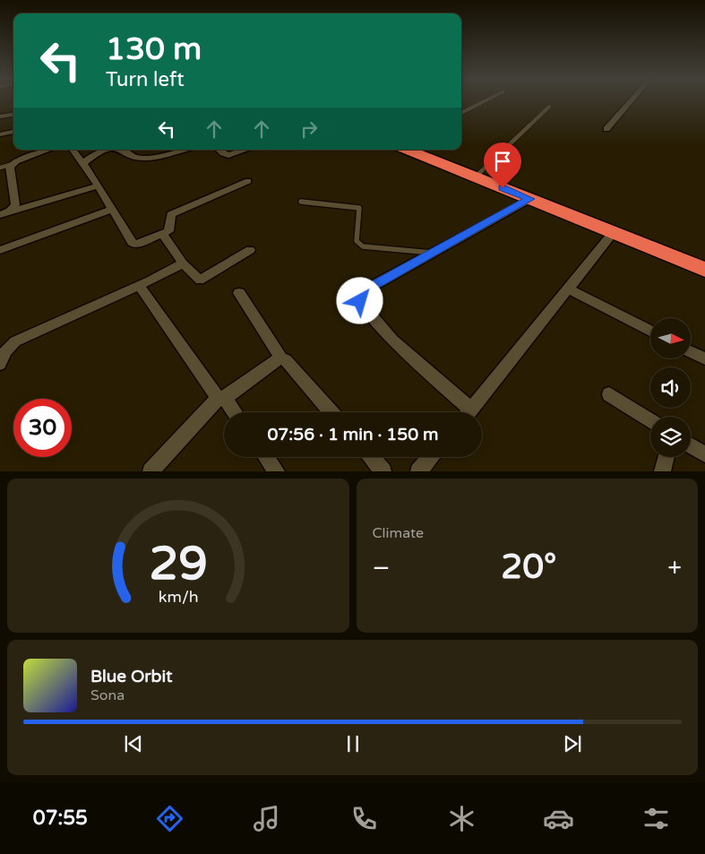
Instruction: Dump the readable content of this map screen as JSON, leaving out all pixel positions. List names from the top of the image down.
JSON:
{
  "north": "right",
  "page": {
    "turn": ["130 m", "Turn left"],
    "limit": "30",
    "trip": "07:56 · 1 min · 150 m",
    "tile": "Climate",
    "heat": ["−", "20°", "+"],
    "song": ["Blue Orbit", "Sona"],
    "tabs": "07:55",
    "gauge": ["29", "km/h"]
  }
}
